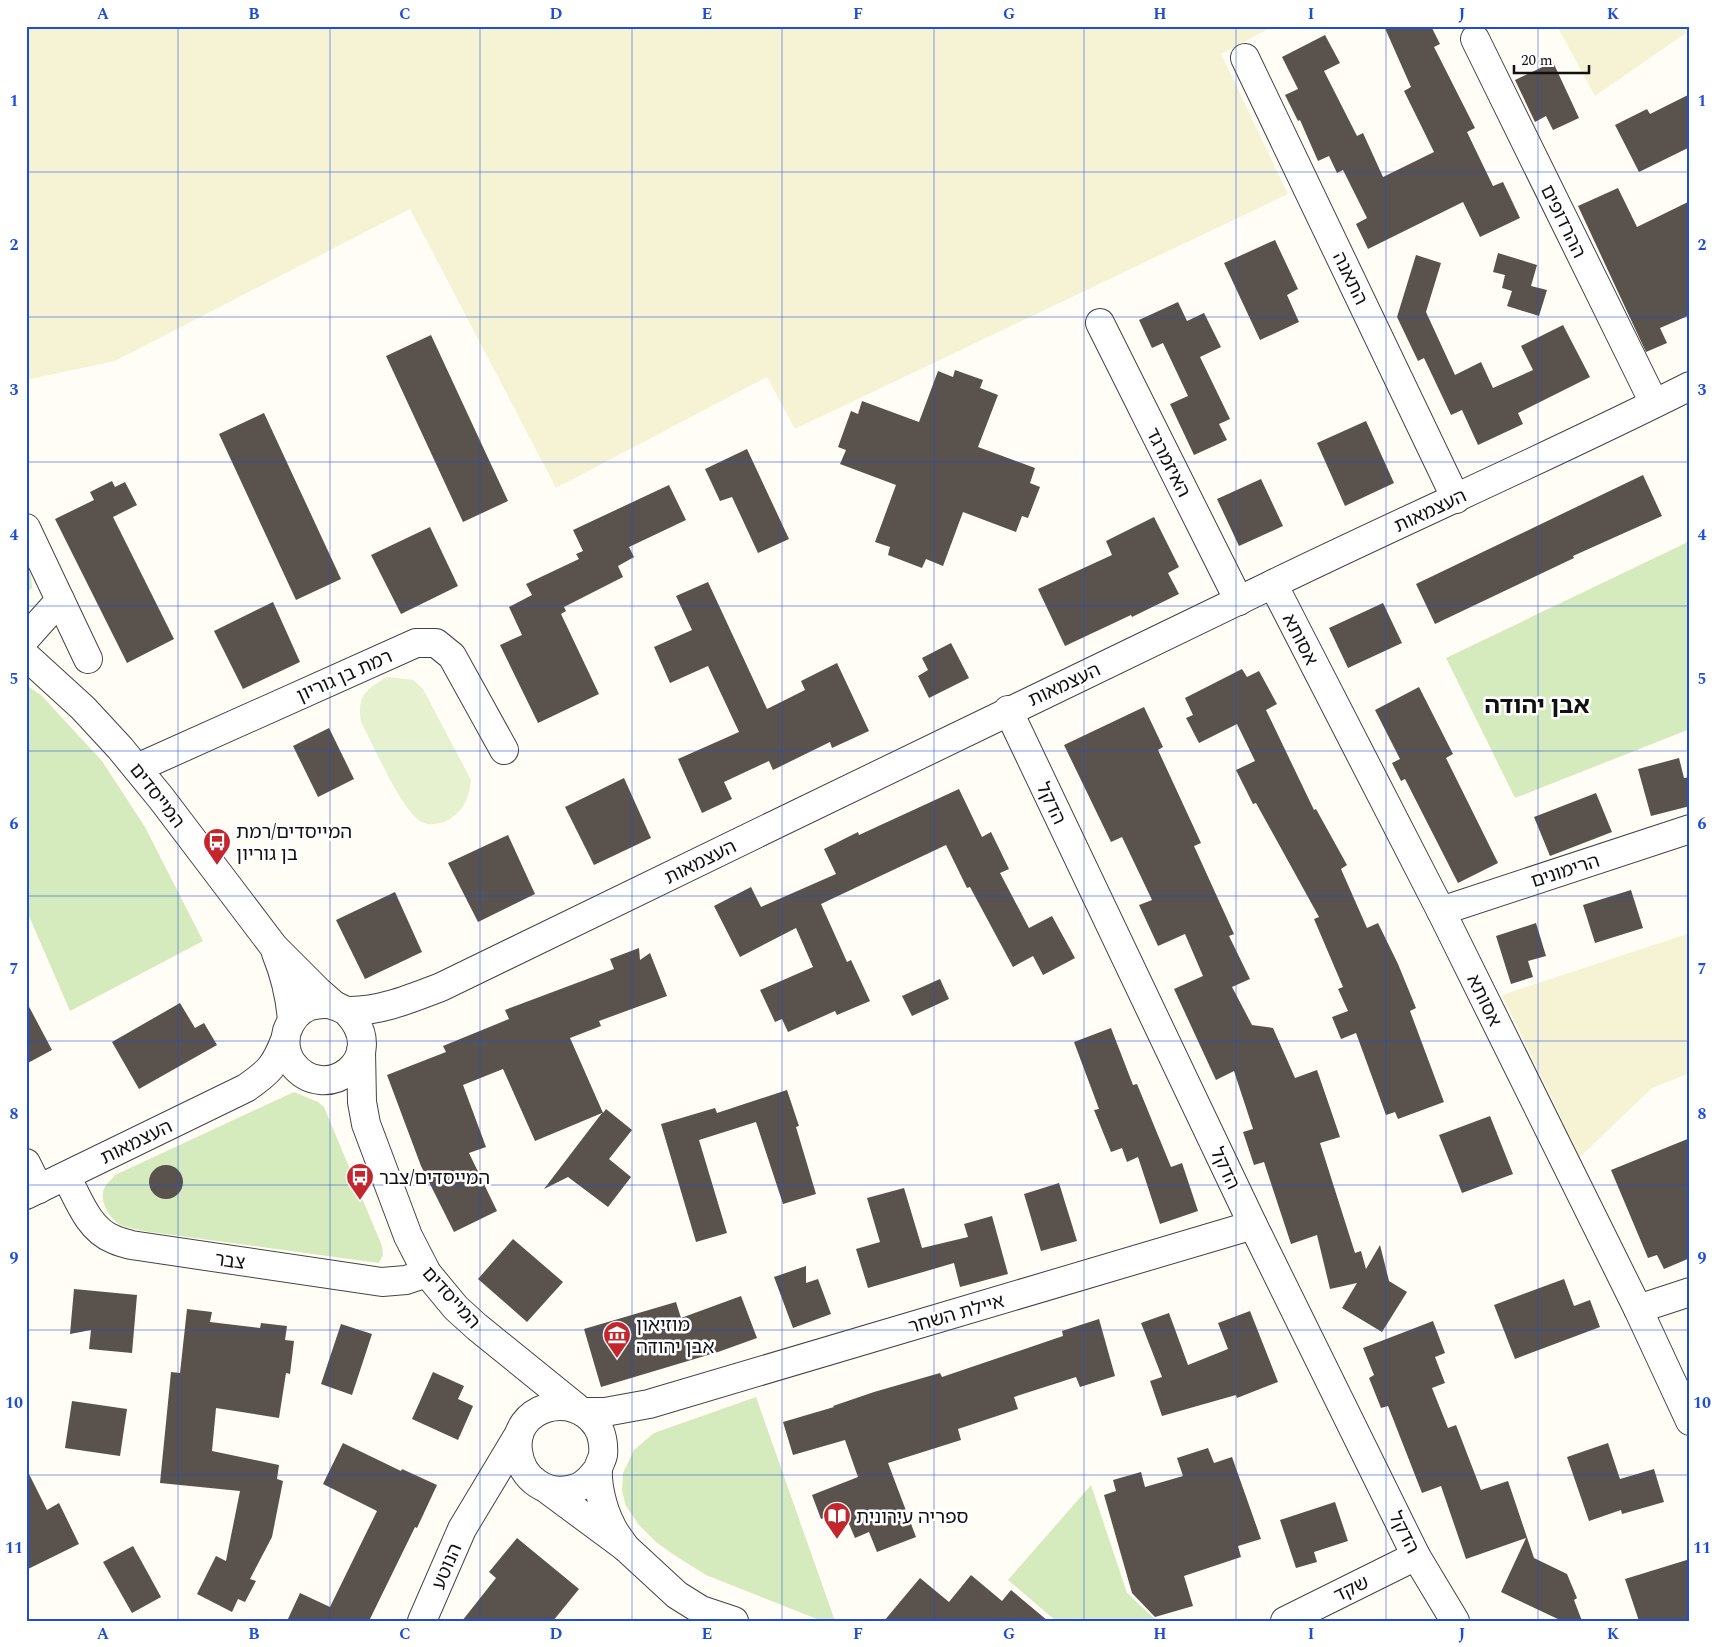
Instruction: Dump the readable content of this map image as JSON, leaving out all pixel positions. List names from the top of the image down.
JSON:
{
  "streets": {
    "street": [
      "ההרדופים",
      "התאנה",
      "האיזמרגד",
      "העצמאות",
      "אסותא",
      "רמת בן גוריון",
      "המייסדים",
      "הדקל",
      "הרימונים",
      "צבר",
      "איילת השחר",
      "הנוטע",
      "שקד"
    ]
  },
  "crossings": [
    ["ההרדופים", "העצמאות"],
    ["התאנה", "העצמאות"],
    ["האיזמרגד", "העצמאות"],
    ["העצמאות", "אסותא"],
    ["העצמאות", "המייסדים"],
    ["העצמאות", "הדקל"],
    ["העצמאות", "צבר"],
    ["אסותא", "הרימונים"],
    ["רמת בן גוריון", "המייסדים"],
    ["המייסדים", "צבר"],
    ["המייסדים", "איילת השחר"],
    ["המייסדים", "הנוטע"],
    ["הדקל", "איילת השחר"],
    ["הדקל", "שקד"],
    ["איילת השחר", "הנוטע"]
  ],
  "districts": ["אבן יהודה"],
  "places": {
    "bus stop": ["המייסדים/רמת בן גוריון", "המייסדים/צבר"],
    "museum": ["מוזיאון אבן יהודה"],
    "library": ["ספריה עירונית"]
  },
  "scale_bar": "20 m",
  "grid": {
    "columns": [
      "A",
      "B",
      "C",
      "D",
      "E",
      "F",
      "G",
      "H",
      "I",
      "J",
      "K"
    ],
    "rows": [
      "1",
      "2",
      "3",
      "4",
      "5",
      "6",
      "7",
      "8",
      "9",
      "10",
      "11"
    ]
  }
}
